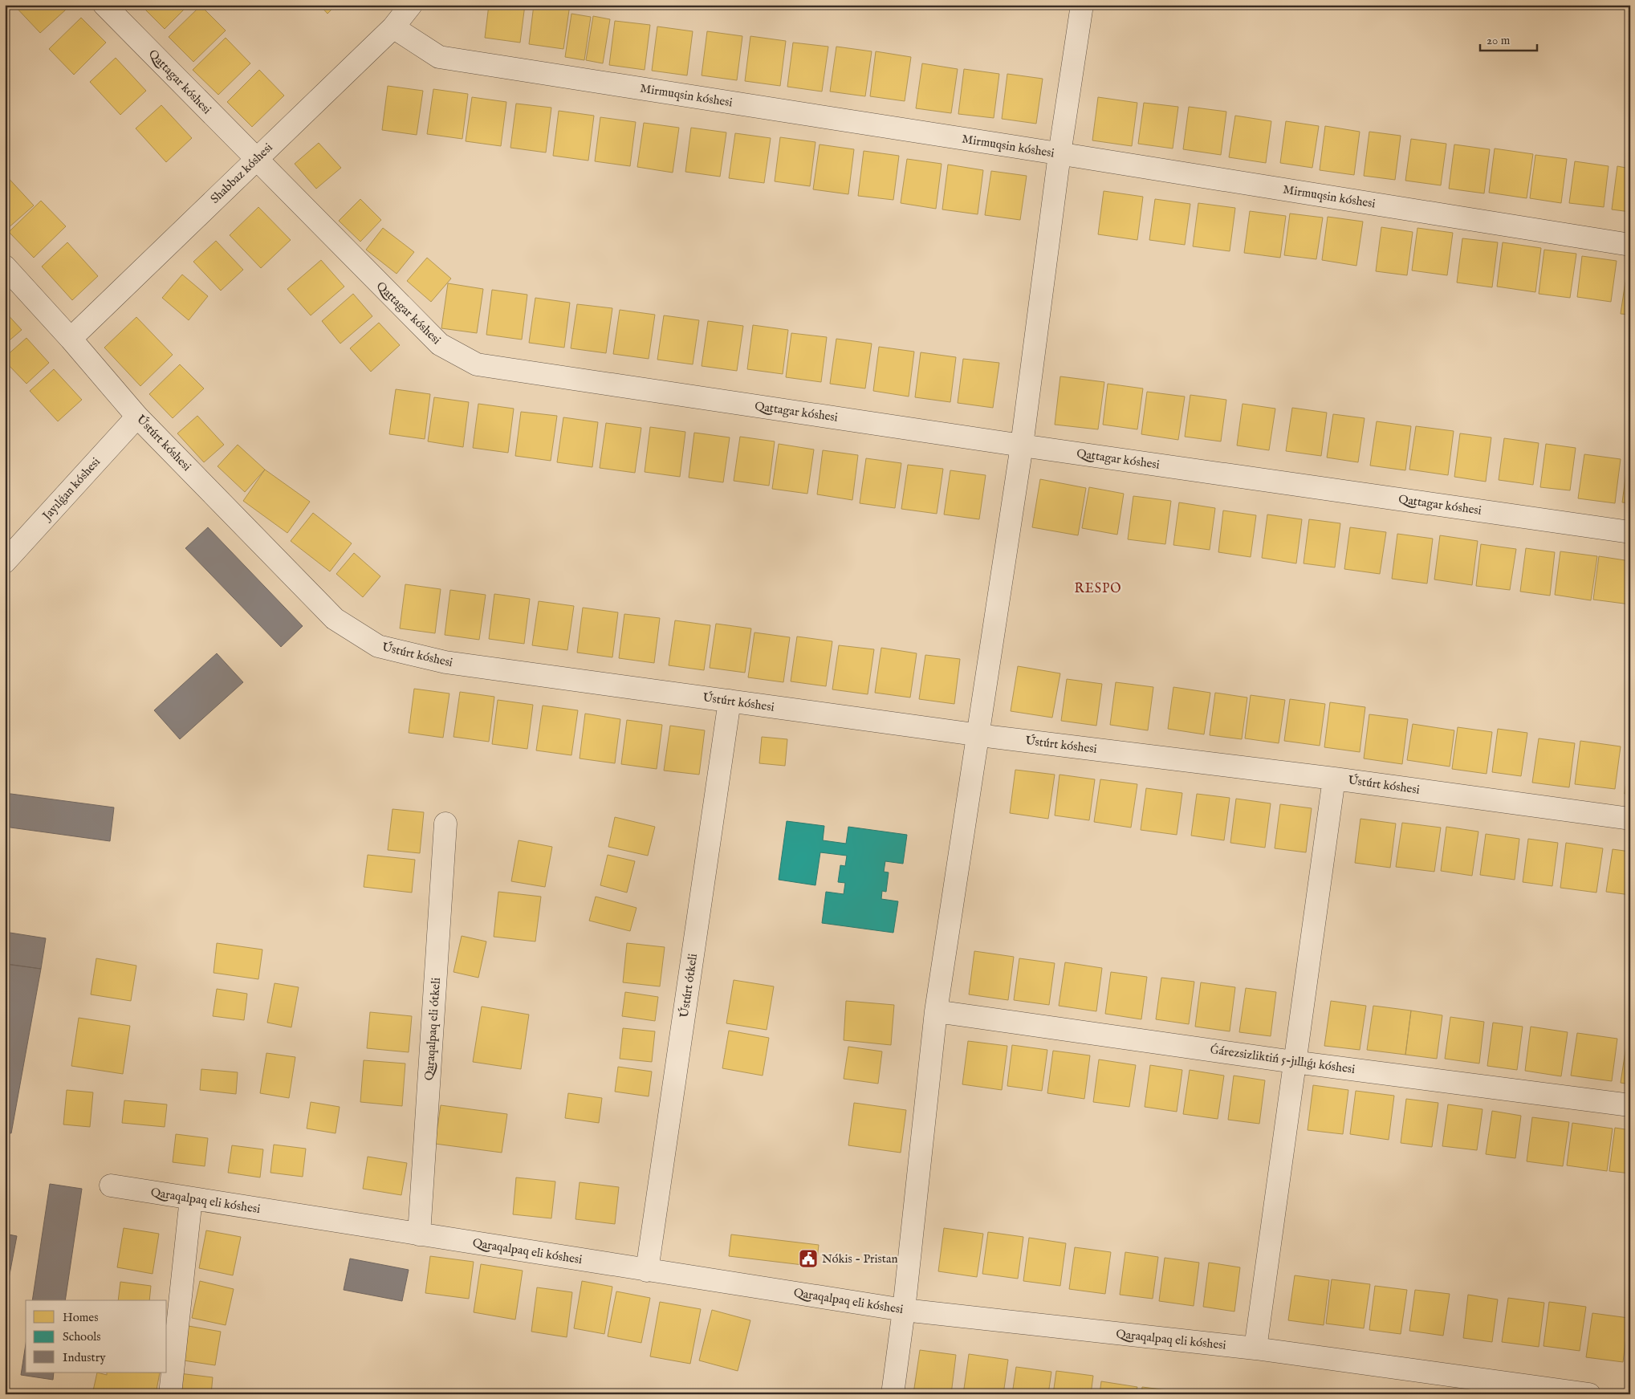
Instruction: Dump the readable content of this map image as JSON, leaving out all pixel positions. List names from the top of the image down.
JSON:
{
  "streets": {
    "street": [
      "Qattagar kóshesi",
      "Mirmuqsin kóshesi",
      "Shabbaz kóshesi",
      "Ústúrt kóshesi",
      "Jayılǵan kóshesi",
      "Ústúrt ótkeli",
      "Qaraqalpaq eli ótkeli",
      "Ǵárezsizliktiń 5-jıllıǵı kóshesi",
      "Qaraqalpaq eli kóshesi"
    ]
  },
  "crossings": [
    ["Qattagar kóshesi", "Shabbaz kóshesi"],
    ["Mirmuqsin kóshesi", "Shabbaz kóshesi"],
    ["Shabbaz kóshesi", "Ústúrt kóshesi"],
    ["Ústúrt kóshesi", "Jayılǵan kóshesi"],
    ["Ústúrt kóshesi", "Ústúrt ótkeli"],
    ["Ústúrt ótkeli", "Qaraqalpaq eli kóshesi"],
    ["Qaraqalpaq eli ótkeli", "Qaraqalpaq eli kóshesi"]
  ],
  "districts": ["RESPO"],
  "places": {
    "public building": ["Nókis - Pristan"]
  },
  "legend": ["Homes", "Schools", "Industry"],
  "scale_bar": "20 m"
}
